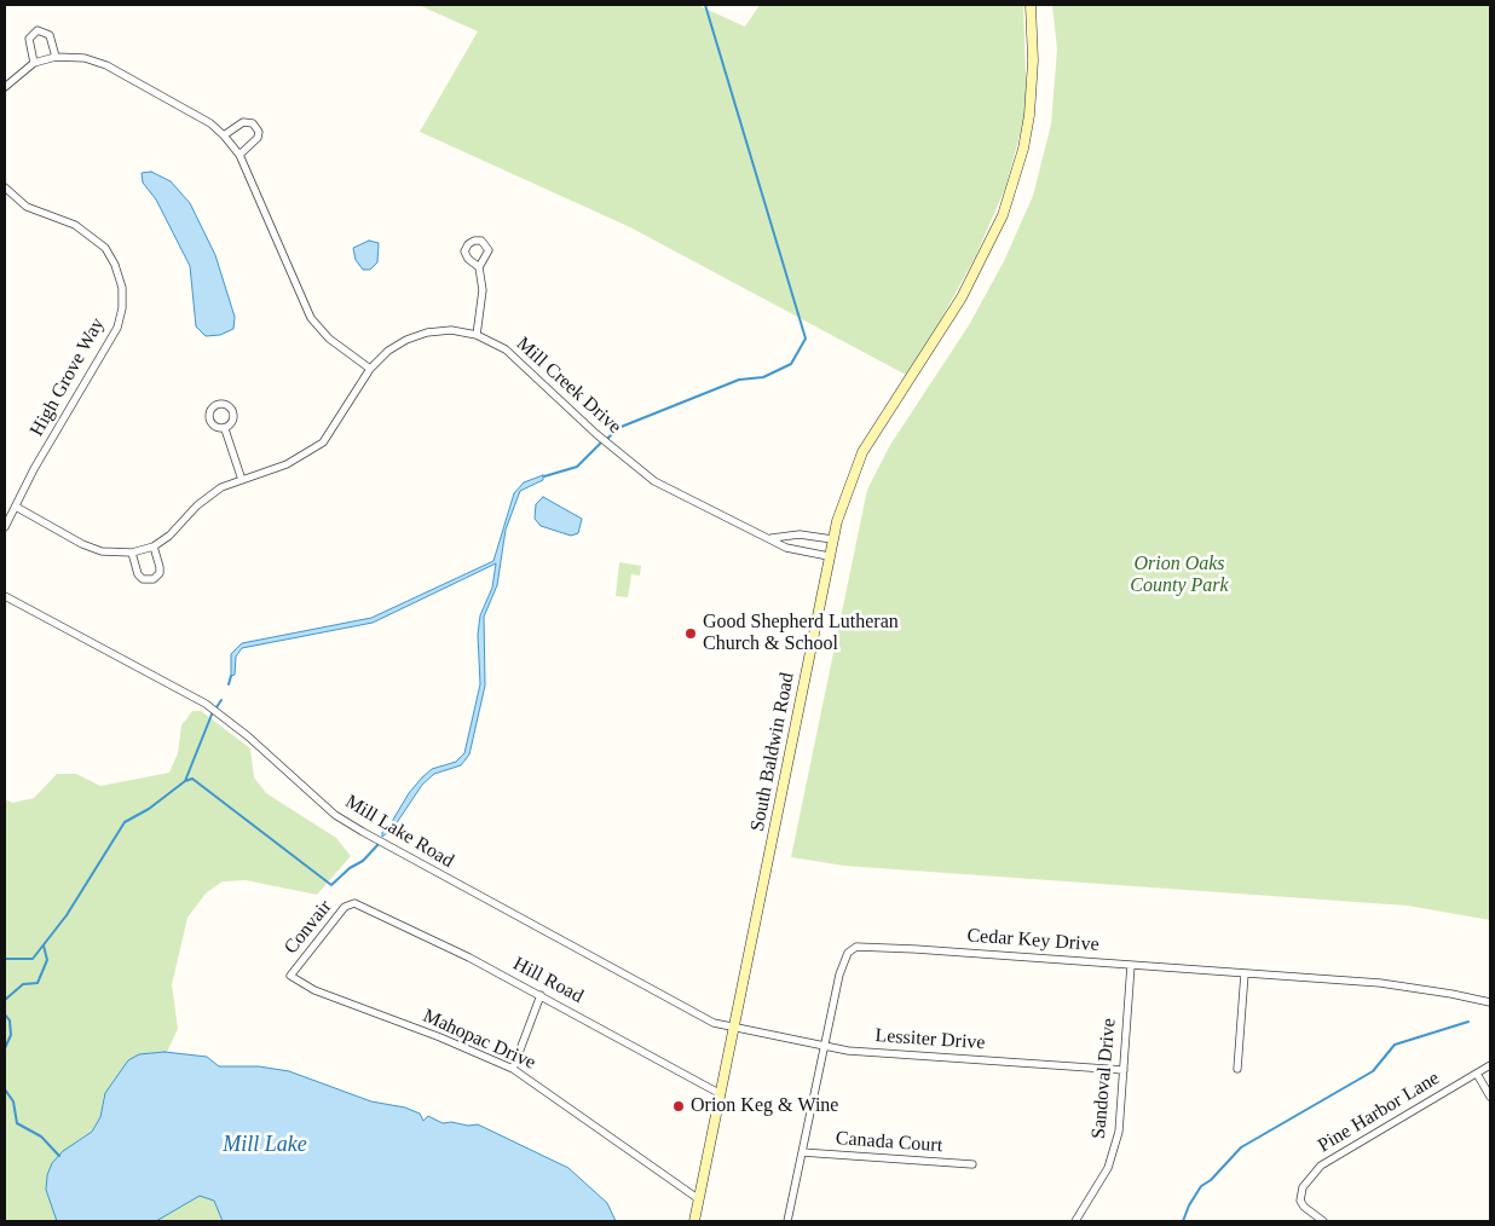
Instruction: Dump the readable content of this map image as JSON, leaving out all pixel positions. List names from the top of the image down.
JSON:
{
  "streets": {
    "main road": ["South Baldwin Road"],
    "street": [
      "High Grove Way",
      "Mill Creek Drive",
      "Mill Lake Road",
      "Convair",
      "Cedar Key Drive",
      "Hill Road",
      "Mahopac Drive",
      "Lessiter Drive",
      "Sandoval Drive",
      "Pine Harbor Lane",
      "Canada Court"
    ]
  },
  "crossings": [
    ["High Grove Way", "Mill Creek Drive"],
    ["Mill Creek Drive", "South Baldwin Road"],
    ["South Baldwin Road", "Mill Lake Road"],
    ["South Baldwin Road", "Hill Road"],
    ["South Baldwin Road", "Mahopac Drive"],
    ["South Baldwin Road", "Lessiter Drive"],
    ["Mill Lake Road", "Lessiter Drive"],
    ["Convair", "Hill Road"],
    ["Convair", "Mahopac Drive"],
    ["Cedar Key Drive", "Lessiter Drive"],
    ["Cedar Key Drive", "Sandoval Drive"],
    ["Cedar Key Drive", "Canada Court"],
    ["Lessiter Drive", "Sandoval Drive"]
  ],
  "water": ["Mill Lake"],
  "parks": ["Orion Oaks County Park"],
  "places": ["Good Shepherd Lutheran Church & School", "Orion Keg & Wine"]
}
